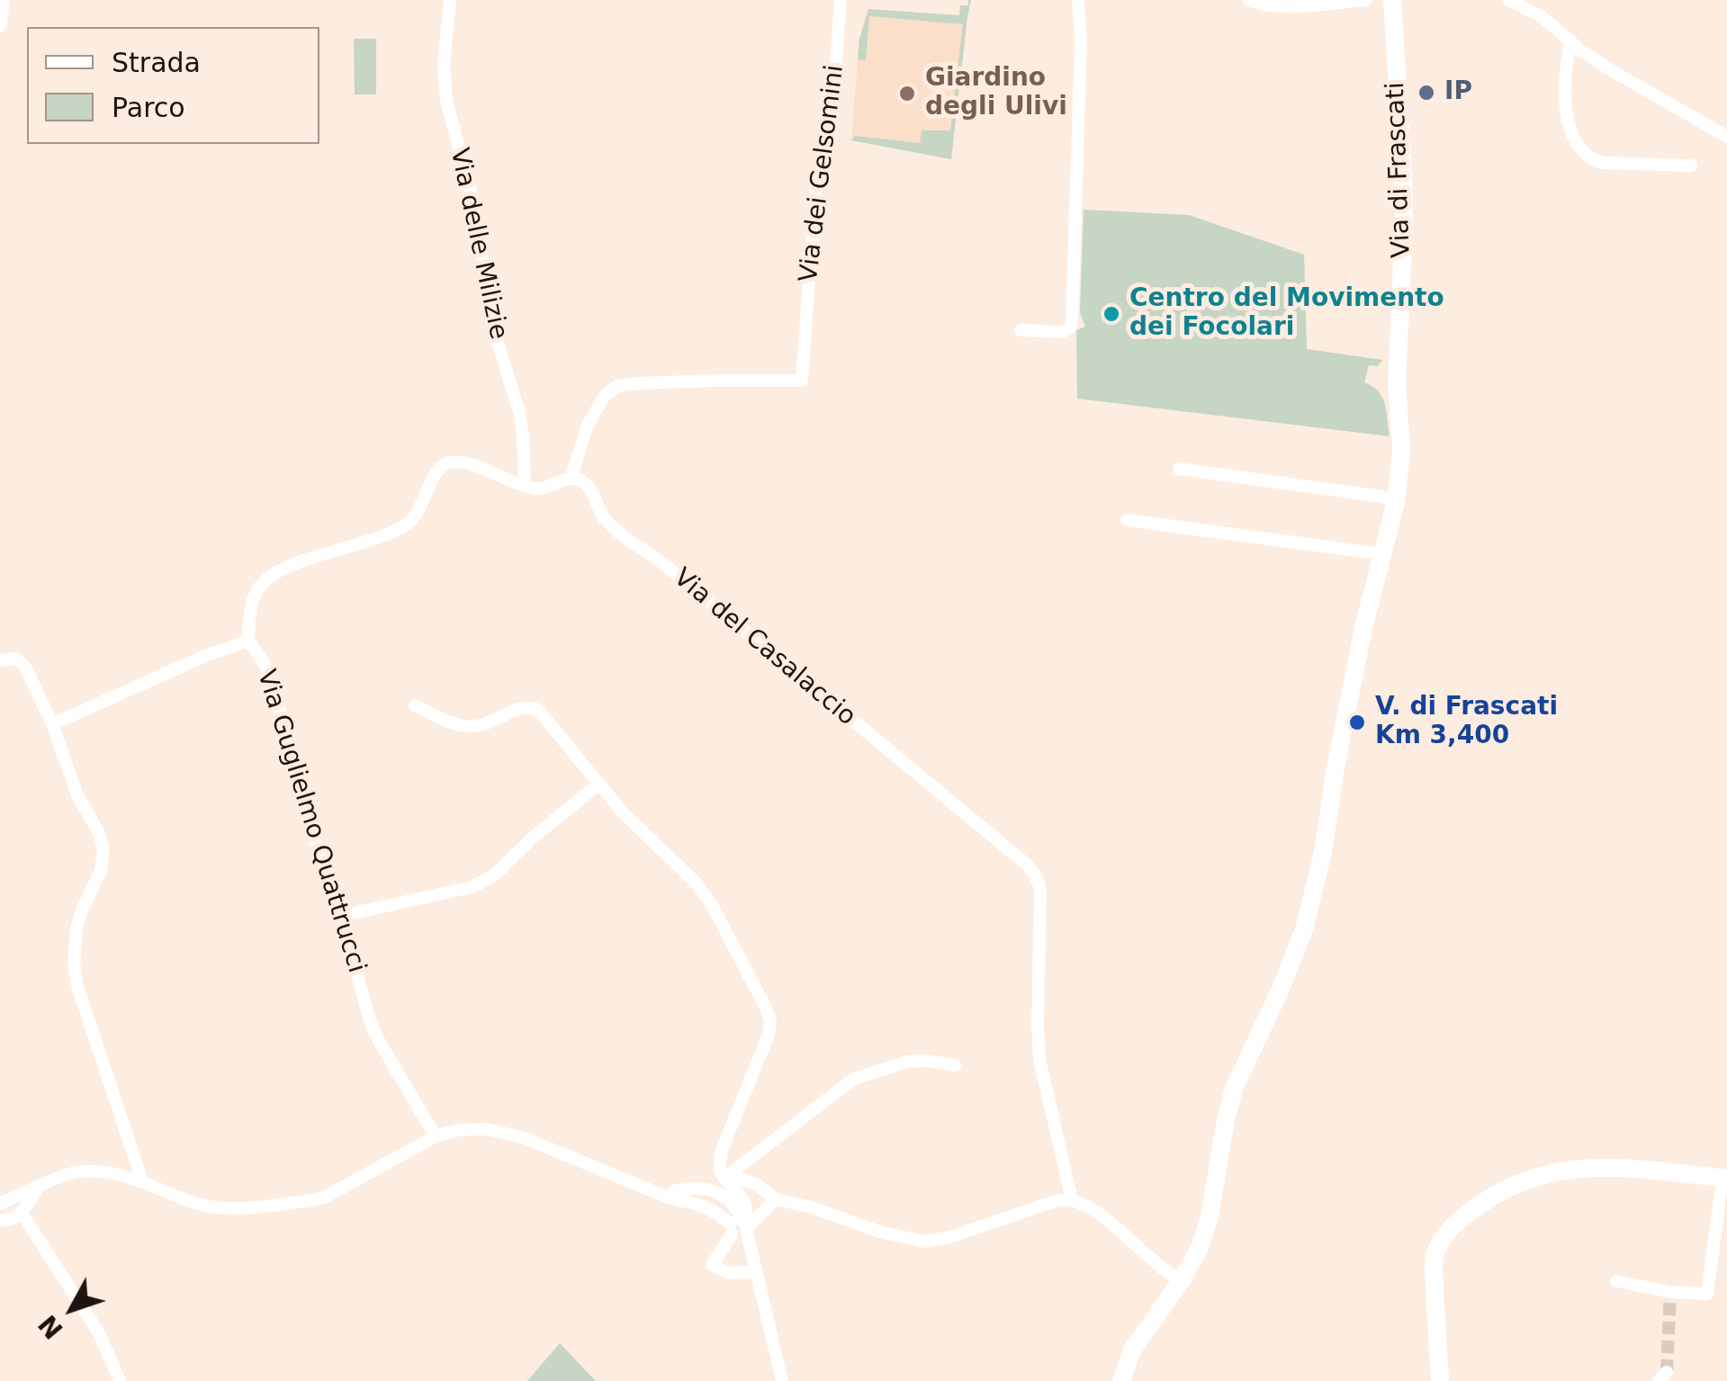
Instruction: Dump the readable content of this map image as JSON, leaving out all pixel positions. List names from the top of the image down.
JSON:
{
  "streets": {
    "main road": ["Via di Frascati"],
    "street": [
      "Via dei Gelsomini",
      "Via delle Milizie",
      "Via del Casalaccio",
      "Via Guglielmo Quattrucci"
    ]
  },
  "crossings": [
    ["Via dei Gelsomini", "Via del Casalaccio"]
  ],
  "places": [
    "IP",
    "Giardino degli Ulivi",
    "Centro del Movimento dei Focolari",
    "V. di Frascati Km 3,400"
  ],
  "legend": ["Strada", "Parco"],
  "north": "bottom left"
}
